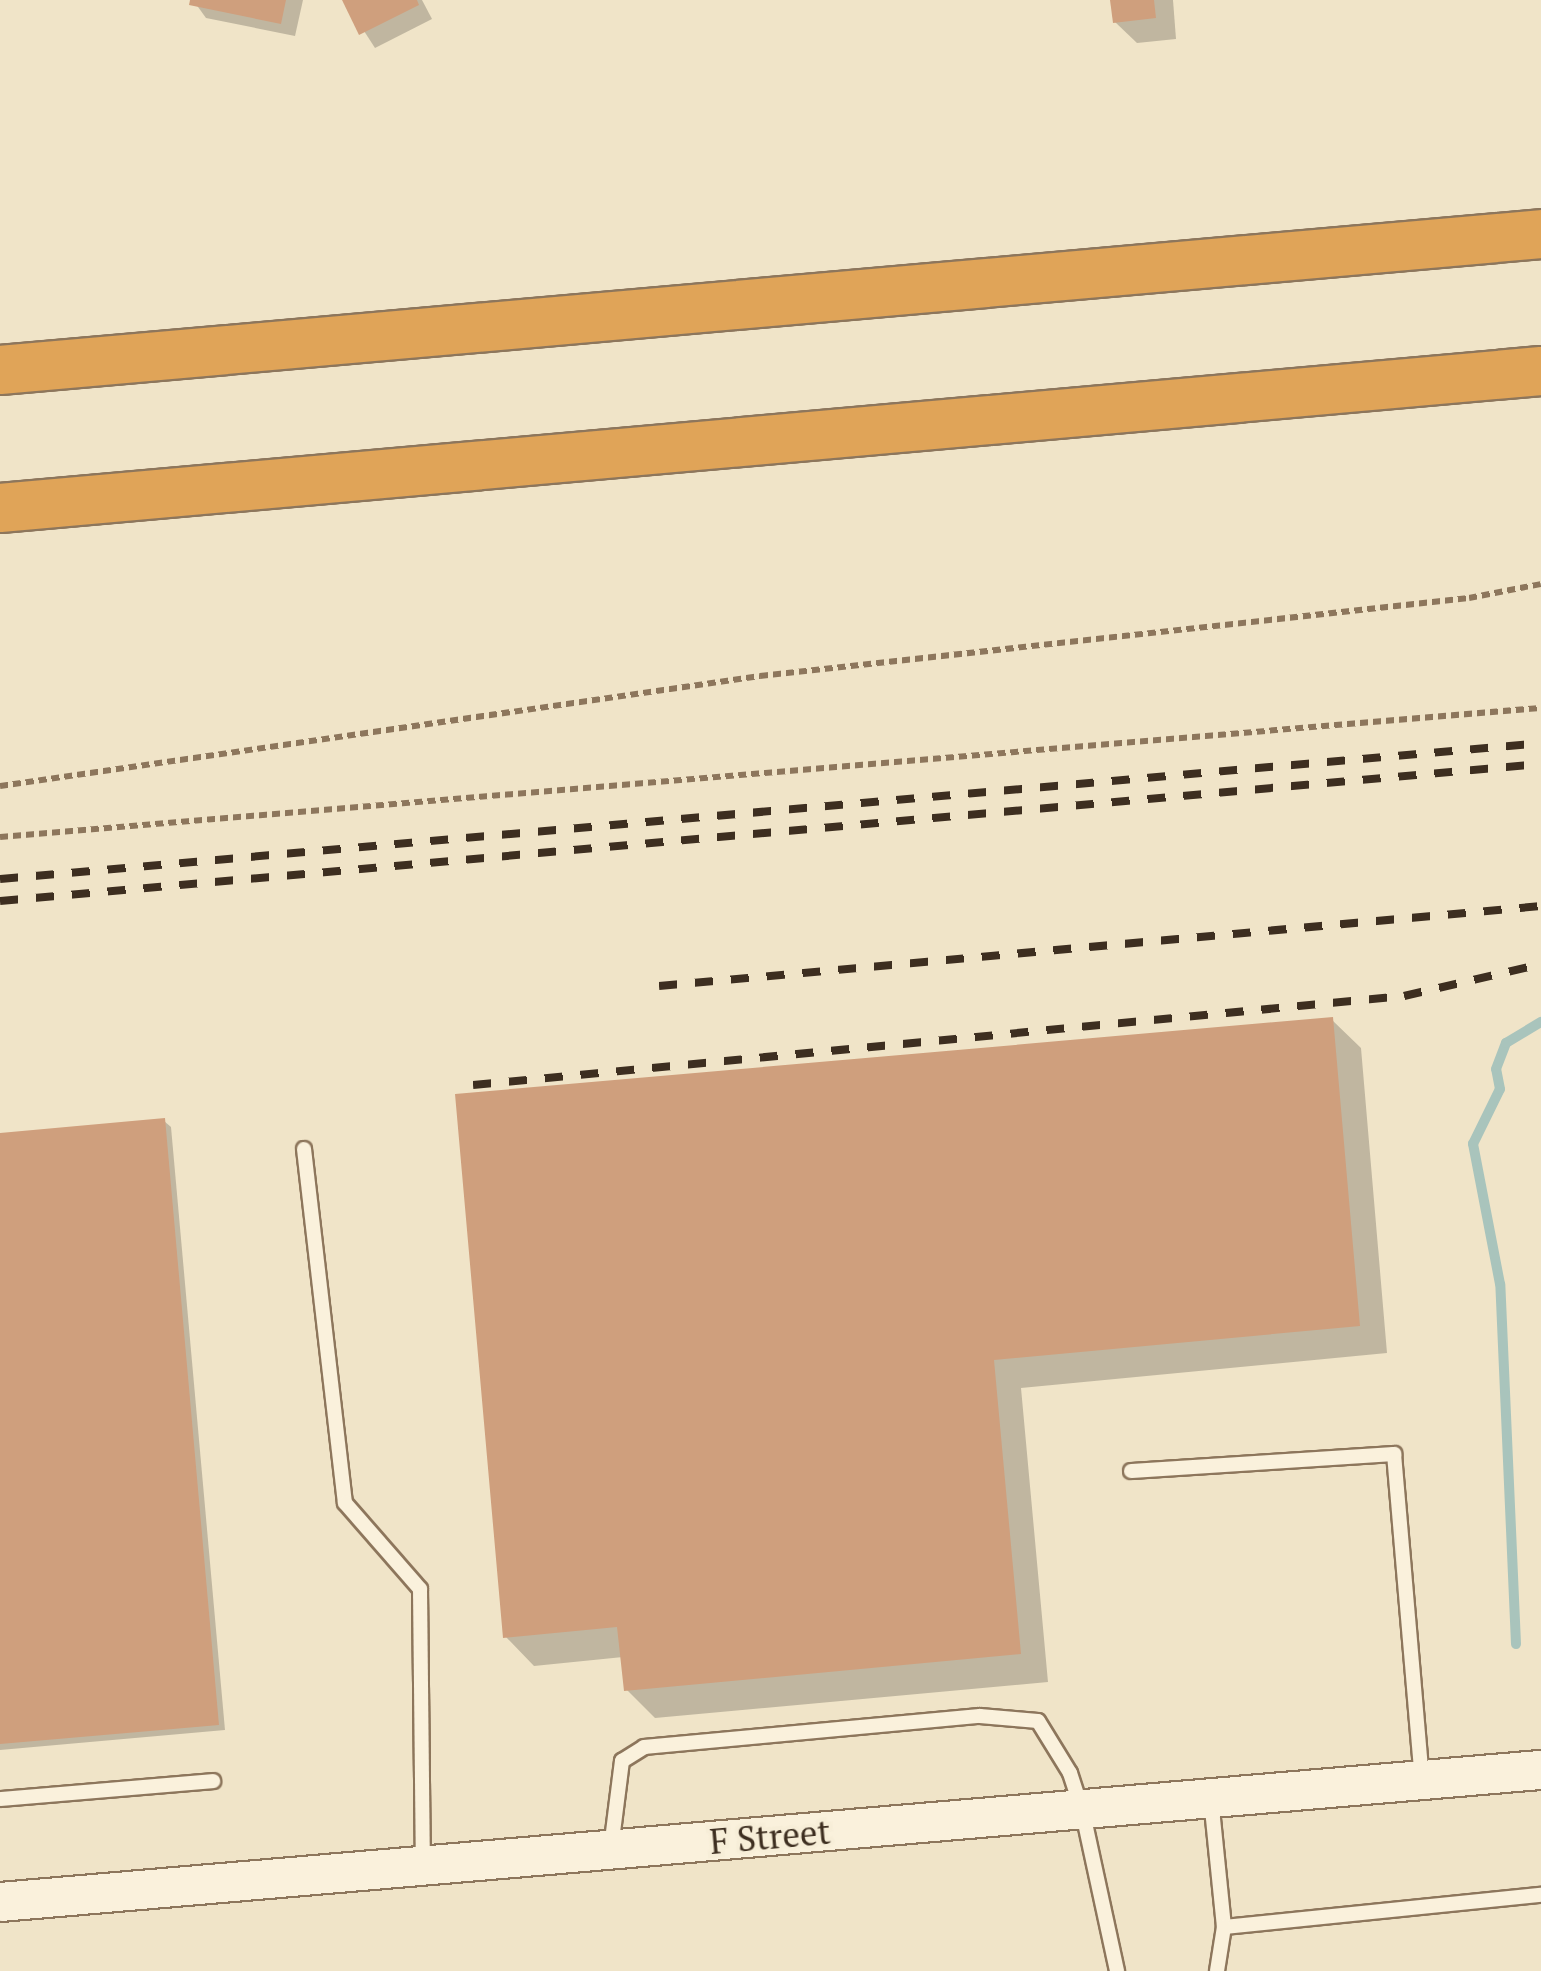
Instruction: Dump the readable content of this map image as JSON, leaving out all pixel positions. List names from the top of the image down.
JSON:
{
  "streets": {
    "street": ["F Street"]
  }
}
